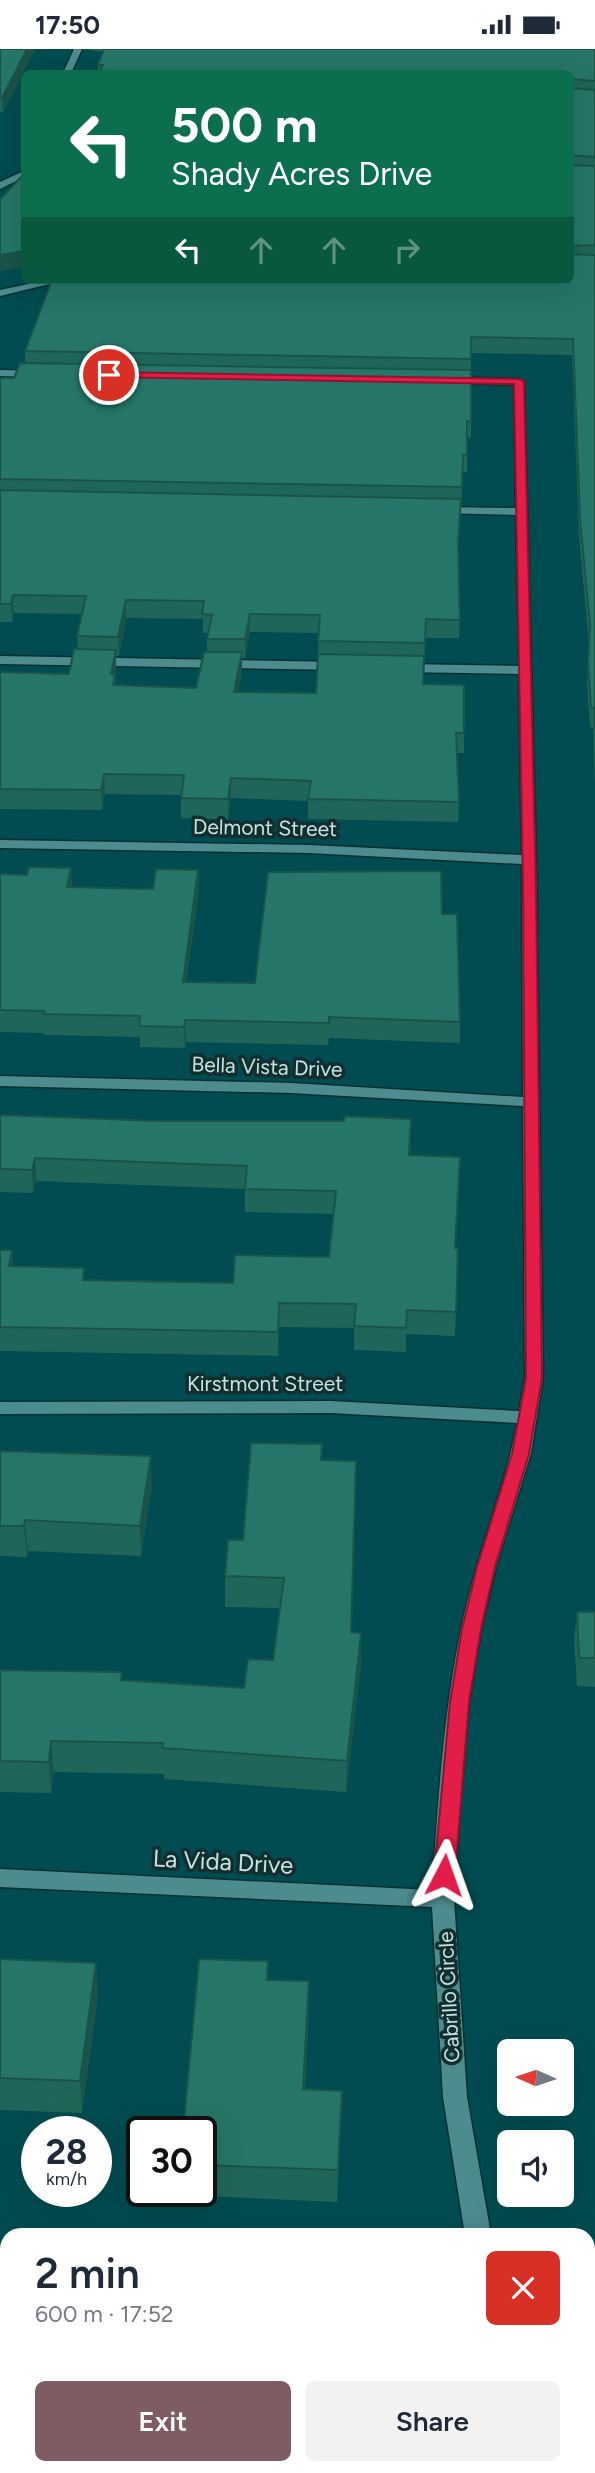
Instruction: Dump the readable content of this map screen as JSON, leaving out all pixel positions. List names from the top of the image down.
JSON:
{
  "streets": {
    "street": [
      "Delmont Street",
      "Bella Vista Drive",
      "Kirstmont Street",
      "La Vida Drive",
      "Cabrillo Circle"
    ]
  },
  "crossings": [
    ["Delmont Street", "Cabrillo Circle"],
    ["Bella Vista Drive", "Cabrillo Circle"],
    ["Kirstmont Street", "Cabrillo Circle"],
    ["La Vida Drive", "Cabrillo Circle"]
  ],
  "north": "left",
  "page": {
    "status": "17:50",
    "turn": ["500 m", "Shady Acres Drive"],
    "speed": "28 km/h",
    "limit": "30",
    "heading": ["2 min", "600 m · 17:52"],
    "buttons": ["Exit", "Share"]
  }
}
